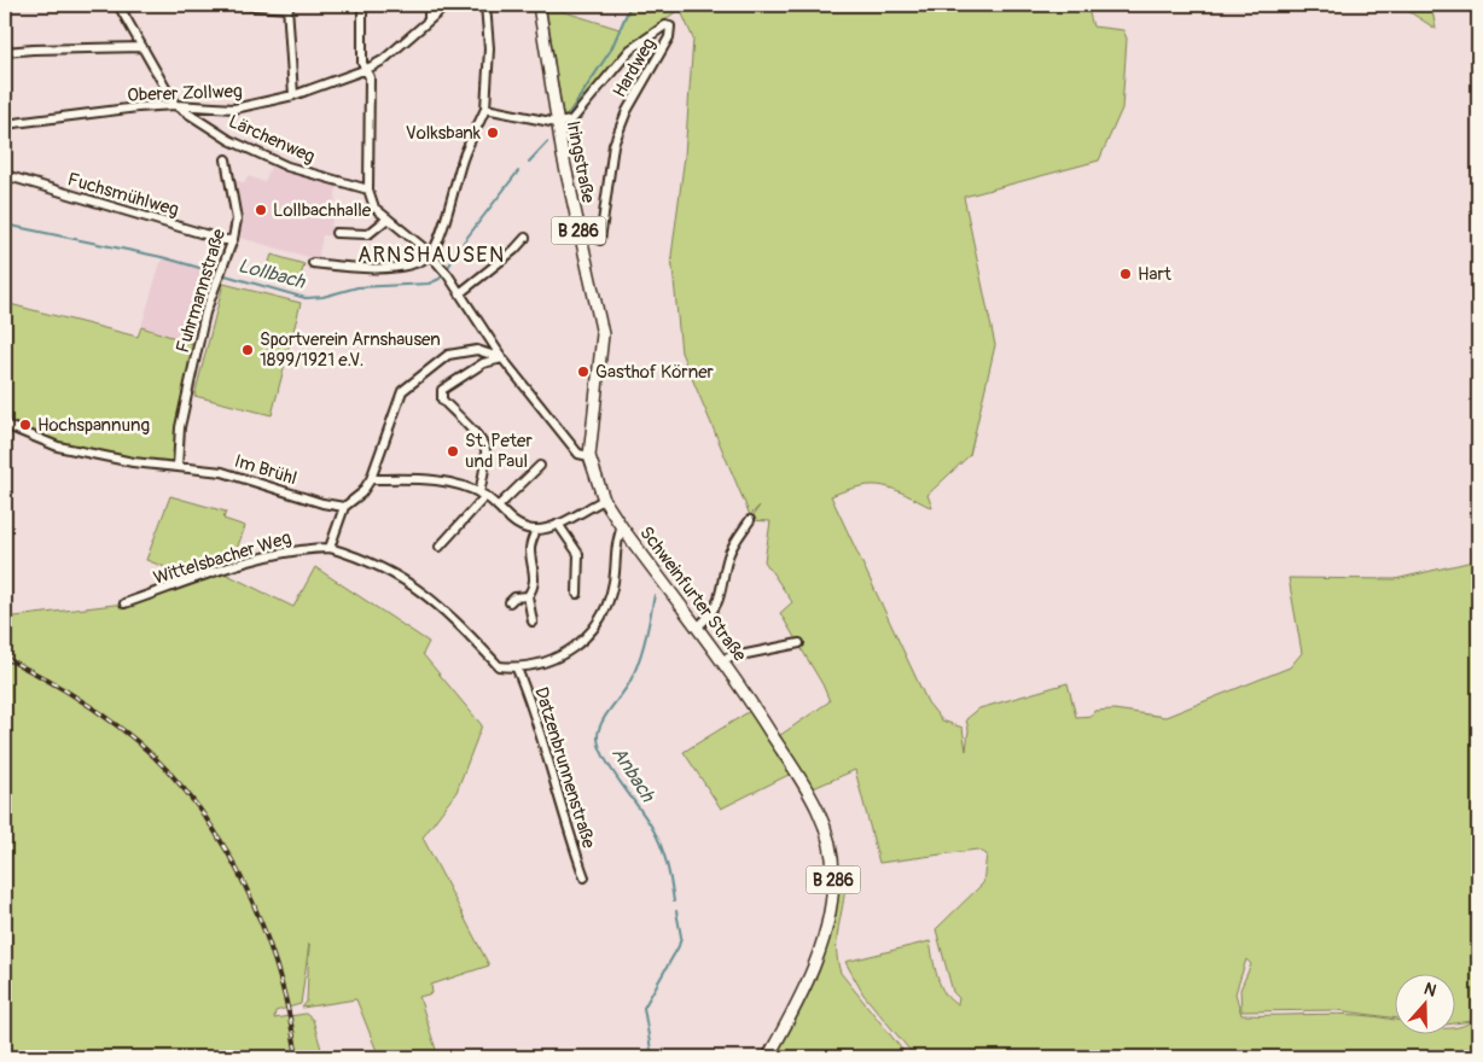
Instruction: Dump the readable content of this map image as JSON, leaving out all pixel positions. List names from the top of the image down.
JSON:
{
  "streets": {
    "main road": ["Iringstraße", "B 286", "Schweinfurter Straße"],
    "street": [
      "Hardweg",
      "Oberer Zollweg",
      "Lärchenweg",
      "Fuchsmühlweg",
      "Fuhrmannstraße",
      "Im Brühl",
      "Wittelsbacher Weg",
      "Datzenbrunnenstraße"
    ]
  },
  "crossings": [
    ["Hardweg", "Iringstraße"],
    ["Oberer Zollweg", "Lärchenweg"],
    ["Iringstraße", "Schweinfurter Straße"],
    ["Fuchsmühlweg", "Fuhrmannstraße"],
    ["Fuhrmannstraße", "Im Brühl"]
  ],
  "districts": ["ARNSHAUSEN"],
  "water": ["Lollbach", "Anbach"],
  "places": [
    "Volksbank",
    "Lollbachhalle",
    "Hart",
    "Sportverein Arnshausen 1899/1921 e.V.",
    "Gasthof Körner",
    "Hochspannung",
    "St. Peter und Paul"
  ],
  "north": "top"
}
